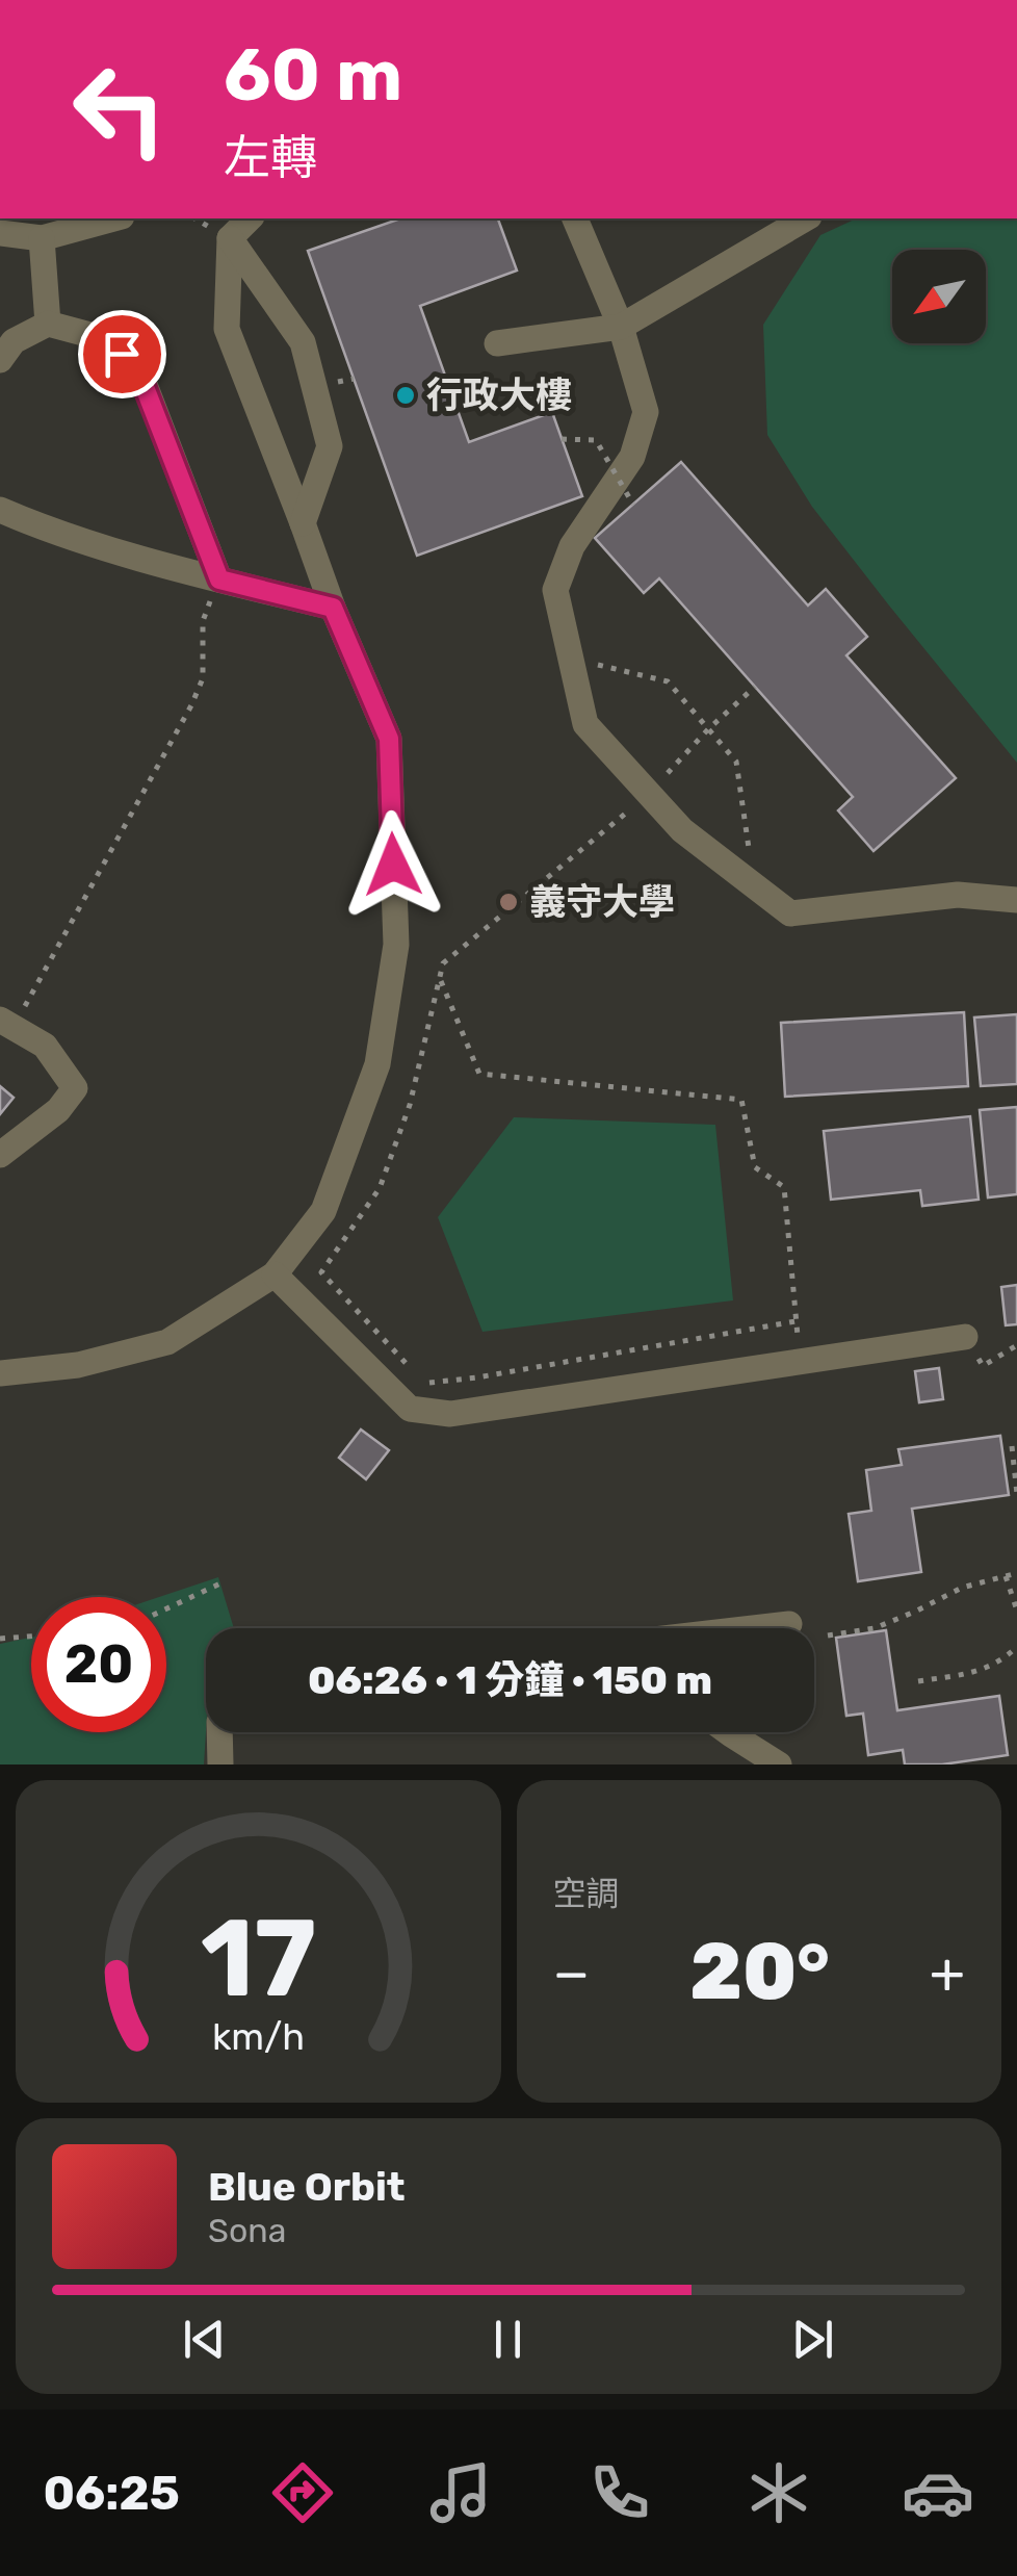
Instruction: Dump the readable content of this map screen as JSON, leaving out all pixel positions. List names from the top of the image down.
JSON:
{
  "places": ["行政大樓", "義守大學"],
  "north": "bottom left",
  "page": {
    "turn": ["60 m", "左轉"],
    "limit": "20",
    "trip": "06:26 · 1 分鐘 · 150 m",
    "tile": "空調",
    "heat": ["−", "20°", "+"],
    "song": ["Blue Orbit", "Sona"],
    "tabs": "06:25",
    "gauge": ["17", "km/h"]
  }
}
